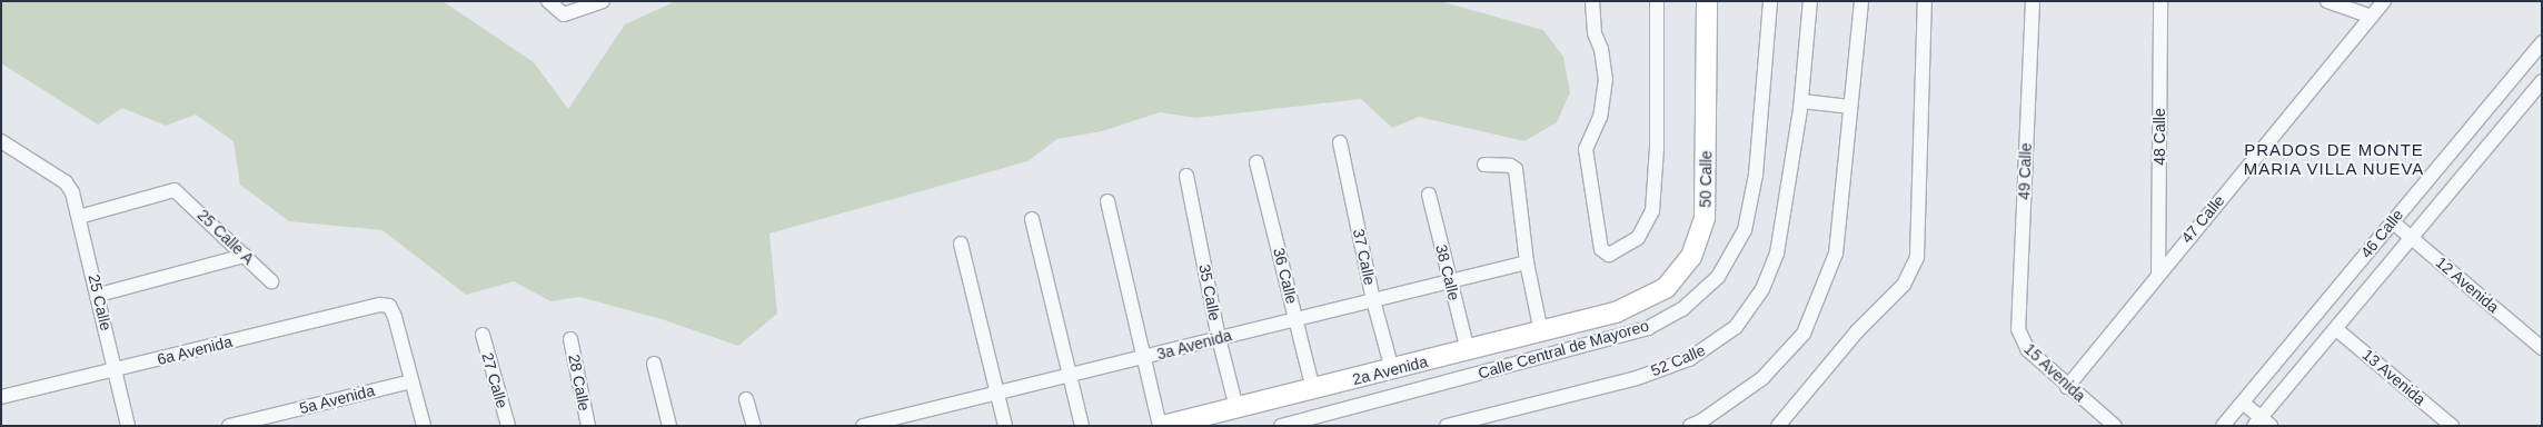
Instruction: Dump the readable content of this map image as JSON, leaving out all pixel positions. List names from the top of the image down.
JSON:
{
  "streets": {
    "main road": ["50 Calle", "2a Avenida"],
    "street": [
      "48 Calle",
      "49 Calle",
      "47 Calle",
      "46 Calle",
      "25 Calle A",
      "37 Calle",
      "38 Calle",
      "36 Calle",
      "12 Avenida",
      "35 Calle",
      "25 Calle",
      "3a Avenida",
      "Calle Central de Mayoreo",
      "6a Avenida",
      "52 Calle",
      "15 Avenida",
      "13 Avenida",
      "27 Calle",
      "28 Calle",
      "5a Avenida"
    ]
  },
  "crossings": [
    ["48 Calle", "47 Calle"],
    ["49 Calle", "15 Avenida"],
    ["50 Calle", "2a Avenida"],
    ["47 Calle", "15 Avenida"],
    ["46 Calle", "12 Avenida"],
    ["46 Calle", "13 Avenida"],
    ["25 Calle A", "25 Calle"],
    ["37 Calle", "3a Avenida"],
    ["37 Calle", "2a Avenida"],
    ["38 Calle", "3a Avenida"],
    ["38 Calle", "2a Avenida"],
    ["36 Calle", "3a Avenida"],
    ["36 Calle", "2a Avenida"],
    ["35 Calle", "3a Avenida"],
    ["35 Calle", "2a Avenida"],
    ["25 Calle", "6a Avenida"],
    ["6a Avenida", "5a Avenida"]
  ],
  "districts": ["PRADOS DE MONTE MARIA VILLA NUEVA"]
}
